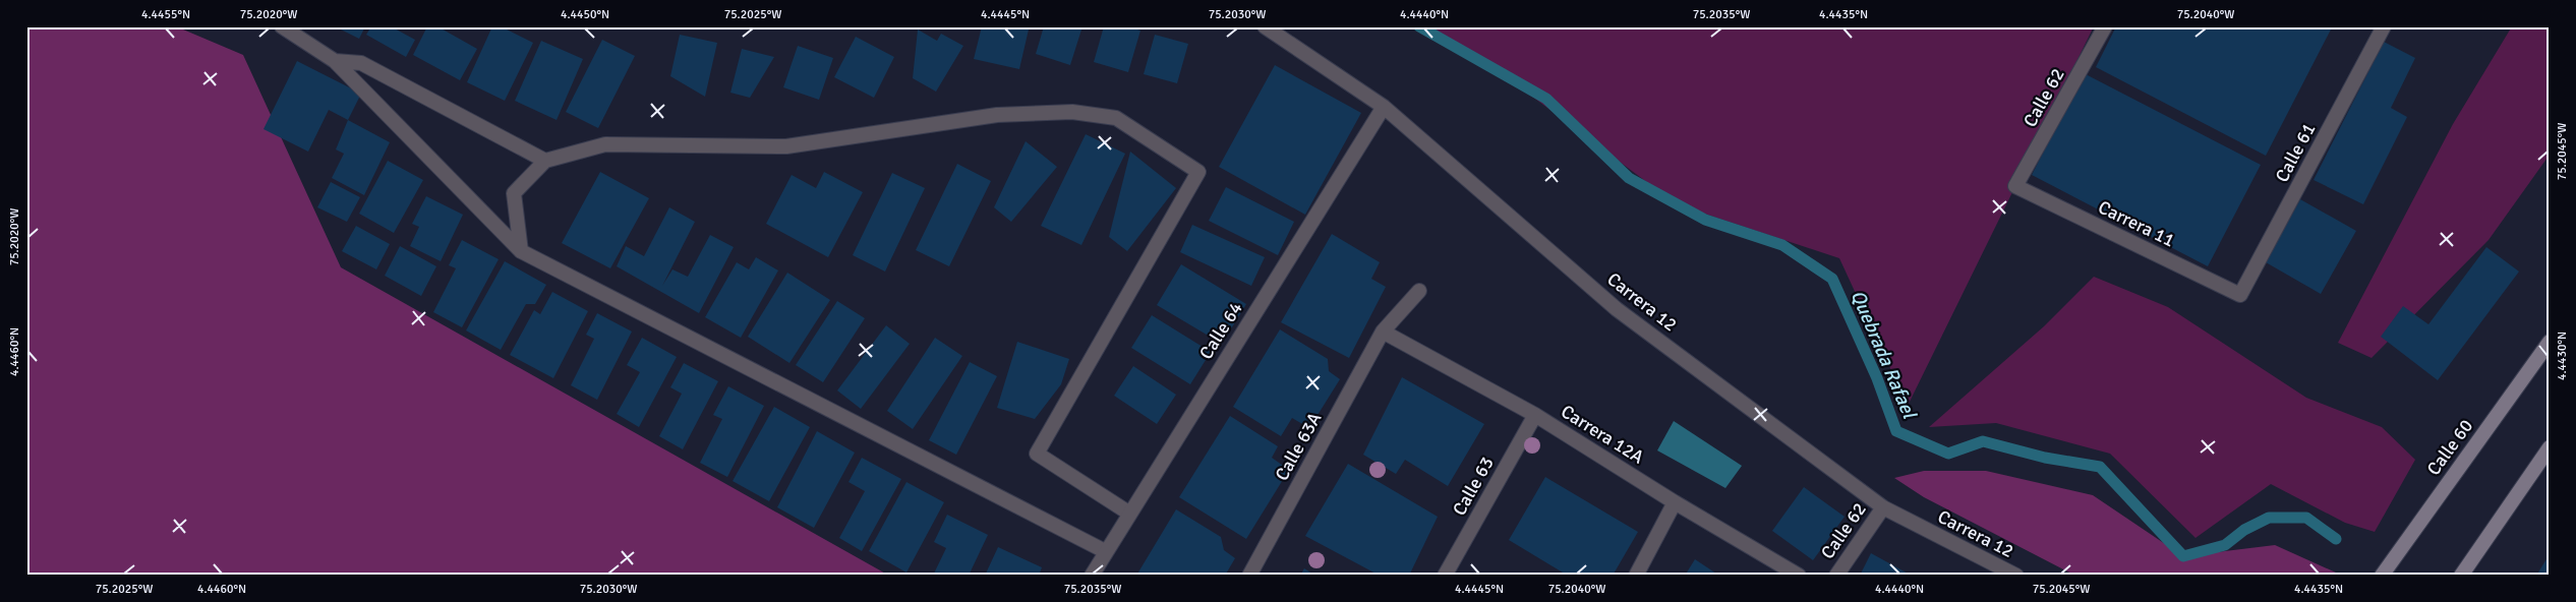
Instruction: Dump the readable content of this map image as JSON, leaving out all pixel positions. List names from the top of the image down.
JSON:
{
  "streets": {
    "main road": ["Calle 60"],
    "street": [
      "Calle 62",
      "Calle 61",
      "Carrera 11",
      "Carrera 12",
      "Calle 64",
      "Carrera 12A",
      "Calle 63A",
      "Calle 63"
    ]
  },
  "crossings": [
    ["Calle 62", "Carrera 11"],
    ["Calle 62", "Carrera 12"],
    ["Calle 61", "Carrera 11"],
    ["Carrera 12", "Calle 64"],
    ["Carrera 12A", "Calle 63A"],
    ["Carrera 12A", "Calle 63"]
  ],
  "water": ["Quebrada Rafael"],
  "coordinates": [
    "4.4455°N",
    "75.2020°W",
    "4.4450°N",
    "75.2025°W",
    "4.4445°N",
    "75.2030°W",
    "4.4440°N",
    "75.2035°W",
    "4.4435°N",
    "75.2040°W",
    "75.2045°W",
    "4.4460°N",
    "4.4430°N"
  ]
}
